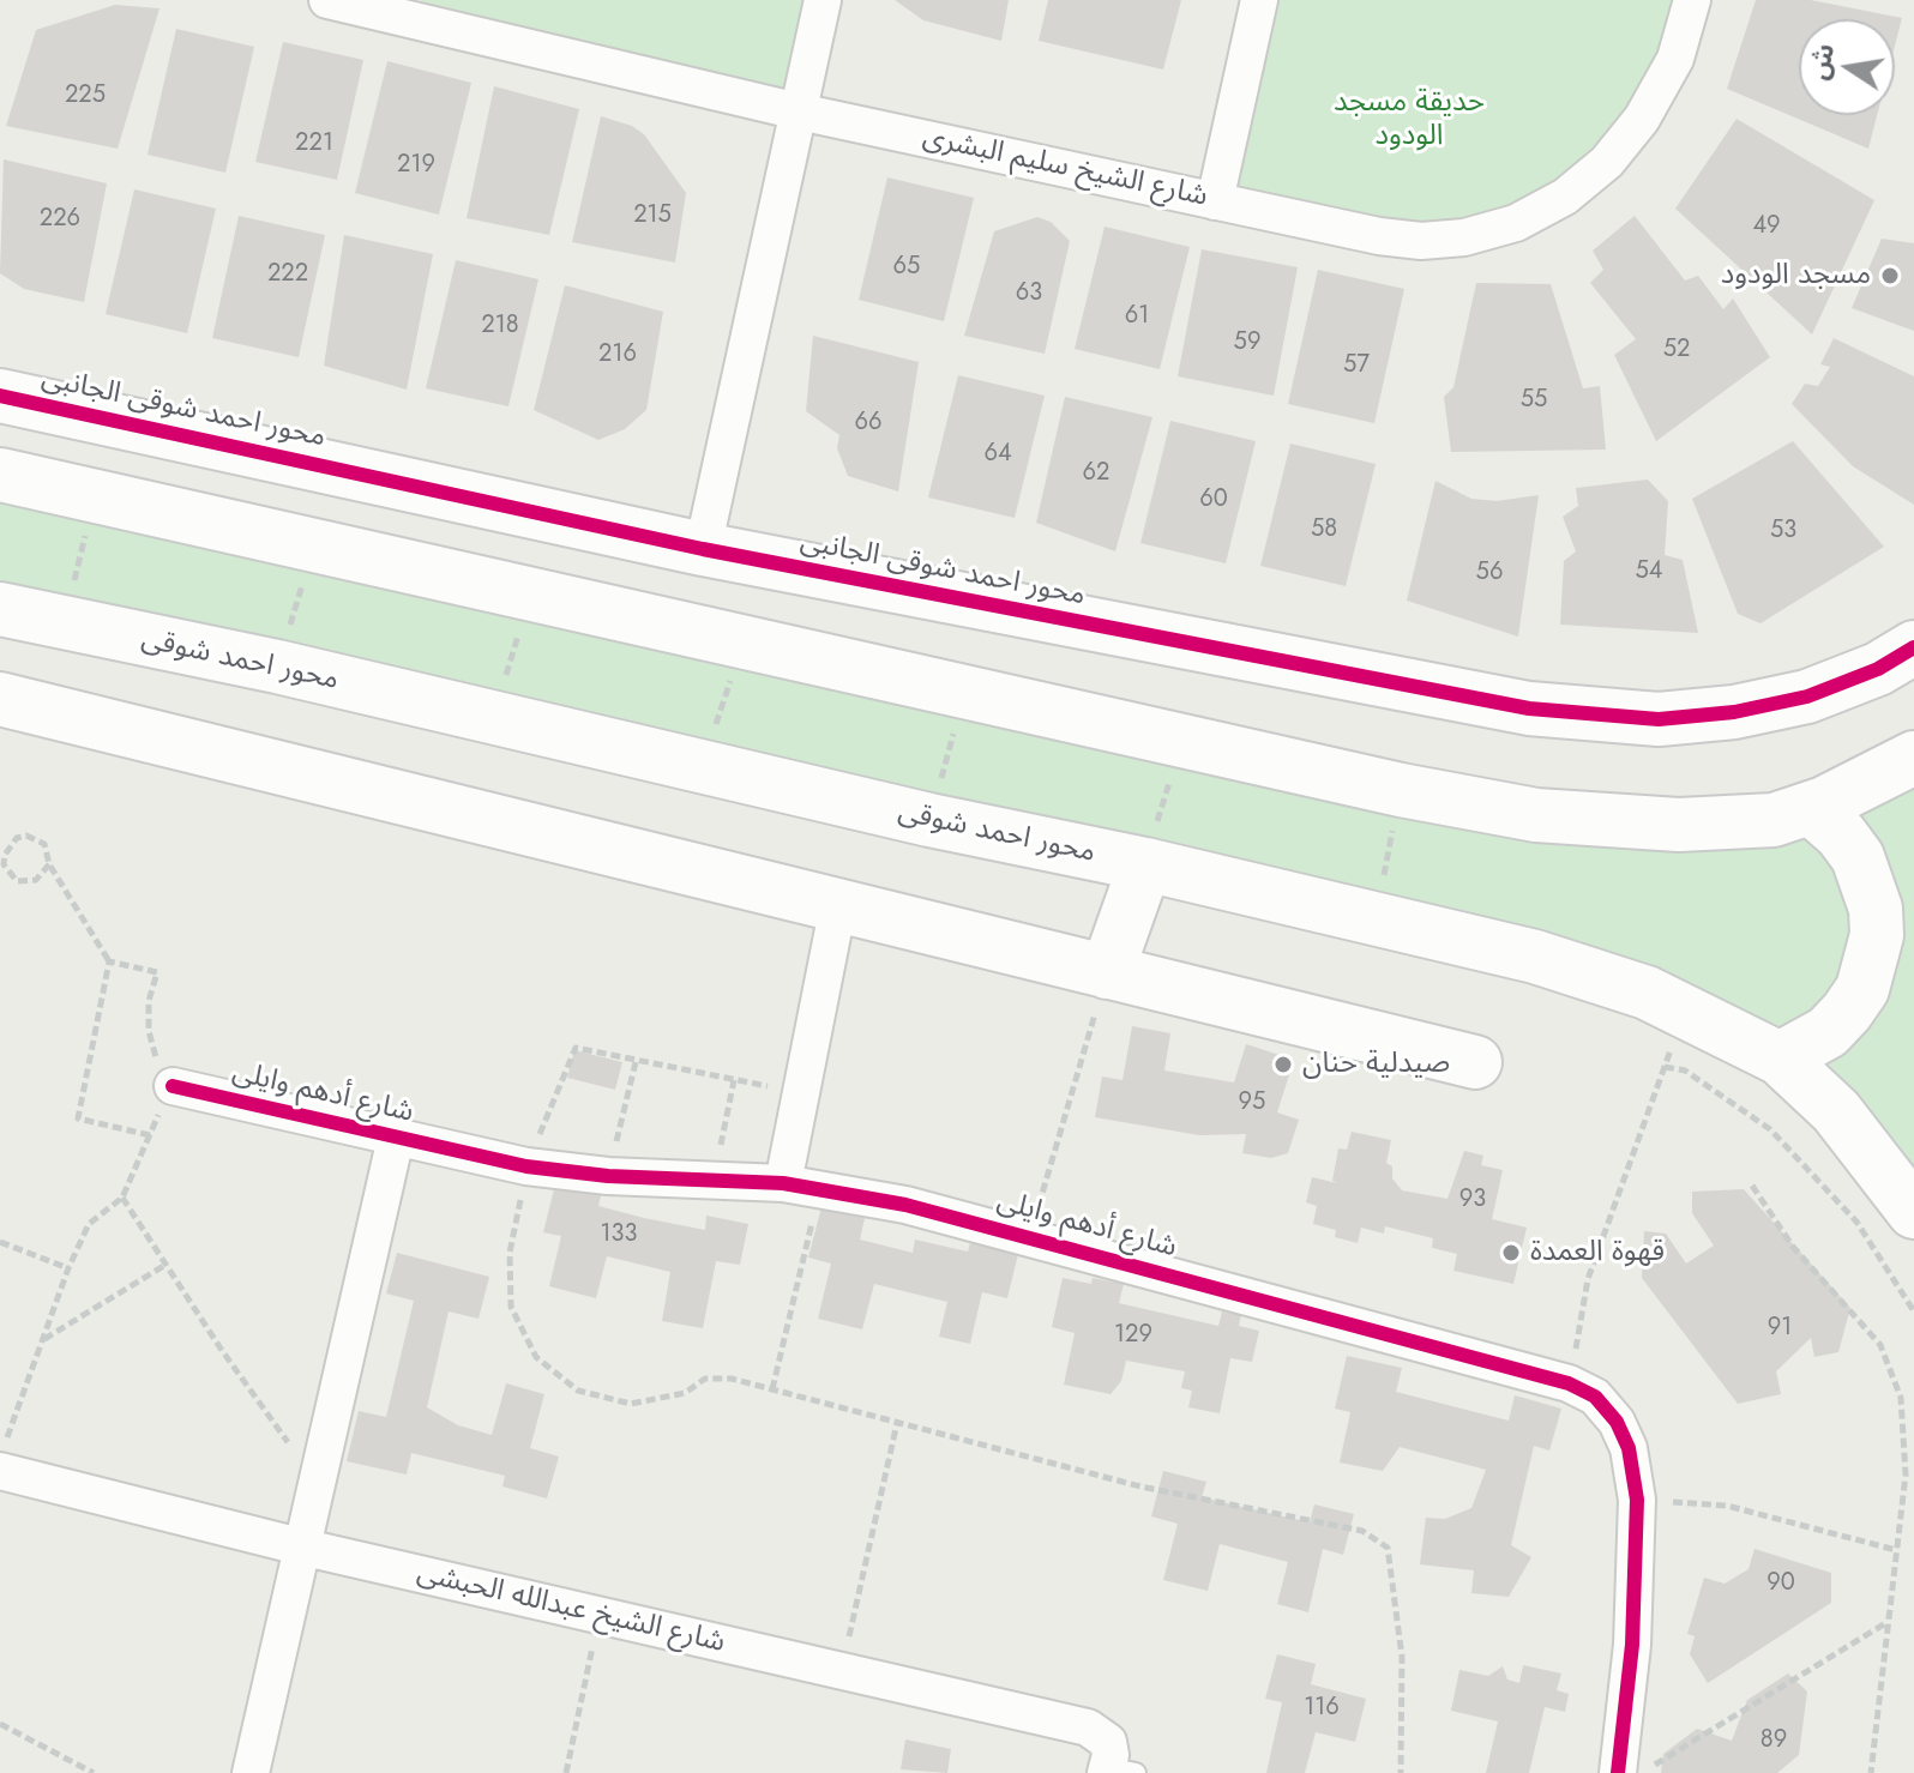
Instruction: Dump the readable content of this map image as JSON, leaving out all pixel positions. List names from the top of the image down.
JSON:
{
  "streets": {
    "main road": ["محور احمد شوقى الجانبى", "محور احمد شوقى"],
    "street": ["شارع الشيخ سليم البشرى", "شارع أدهم وايلى", "شارع الشيخ عبدالله الحبشى"]
  },
  "crossings": [
    ["شارع أدهم وايلى", "شارع الشيخ عبدالله الحبشى"]
  ],
  "parks": ["حديقة مسجد الودود"],
  "places": ["مسجد الودود", "صيدلية حنان", "قهوة العمدة"],
  "house_numbers": [
    "225",
    "221",
    "219",
    "215",
    "226",
    "49",
    "65",
    "222",
    "63",
    "61",
    "218",
    "59",
    "52",
    "216",
    "57",
    "55",
    "66",
    "64",
    "62",
    "60",
    "58",
    "53",
    "54",
    "56",
    "95",
    "93",
    "133",
    "91",
    "129",
    "90",
    "116",
    "89"
  ],
  "north": "left"
}
